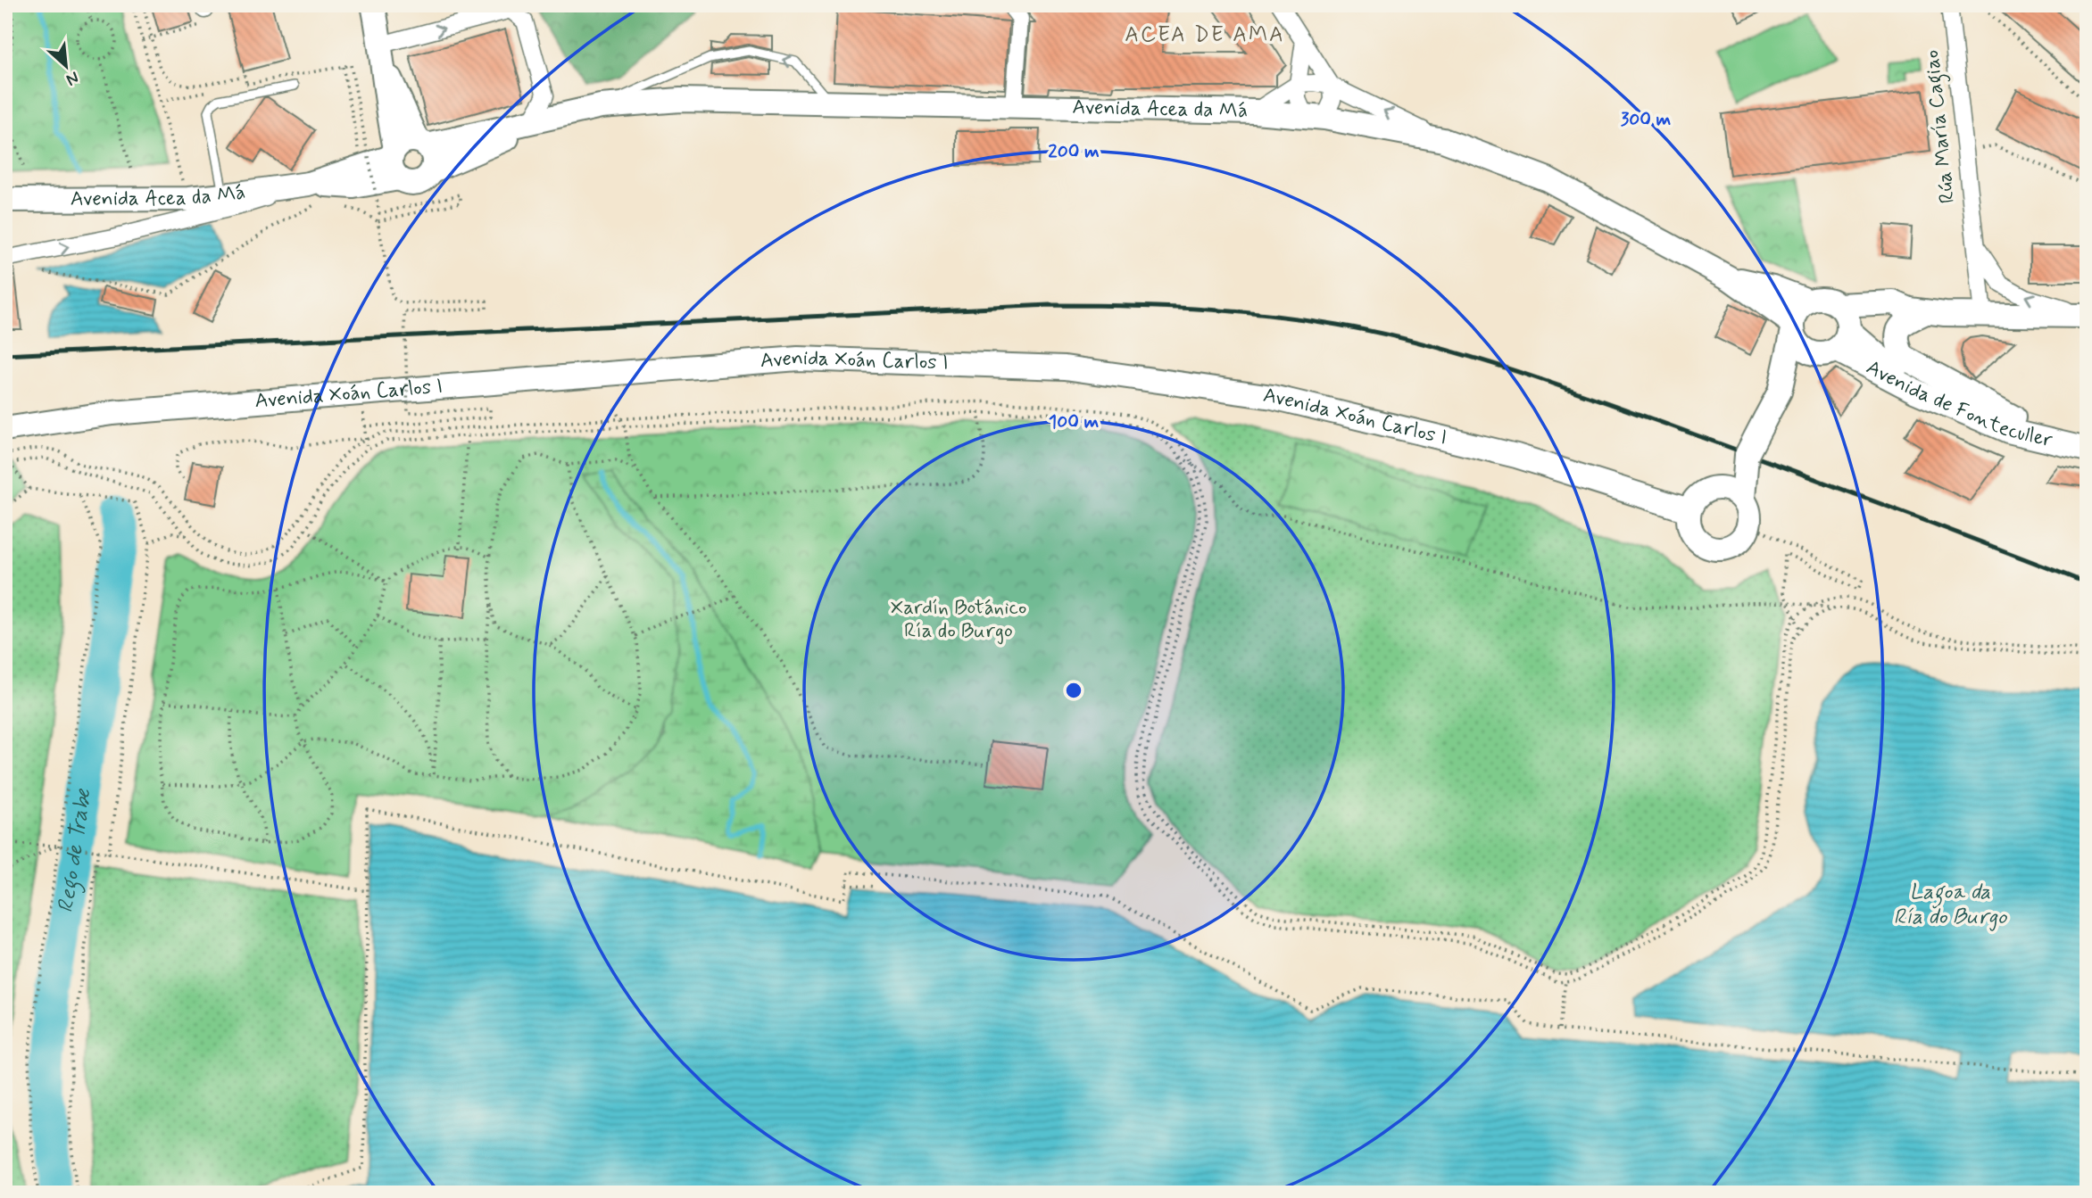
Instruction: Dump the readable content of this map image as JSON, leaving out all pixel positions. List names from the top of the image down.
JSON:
{
  "streets": {
    "main road": ["Avenida Acea da Má", "Avenida Xoán Carlos I", "Avenida de Fonteculler"],
    "street": ["Rúa María Cagiao"]
  },
  "crossings": [
    ["Avenida Acea da Má", "Avenida de Fonteculler"]
  ],
  "districts": ["ACEA DE AMA"],
  "water": ["Rego de Trabe", "Lagoa da Ría do Burgo"],
  "parks": ["Xardín Botánico Ría do Burgo"],
  "north": "bottom right",
  "rings": ["300 m", "200 m", "100 m"]
}
